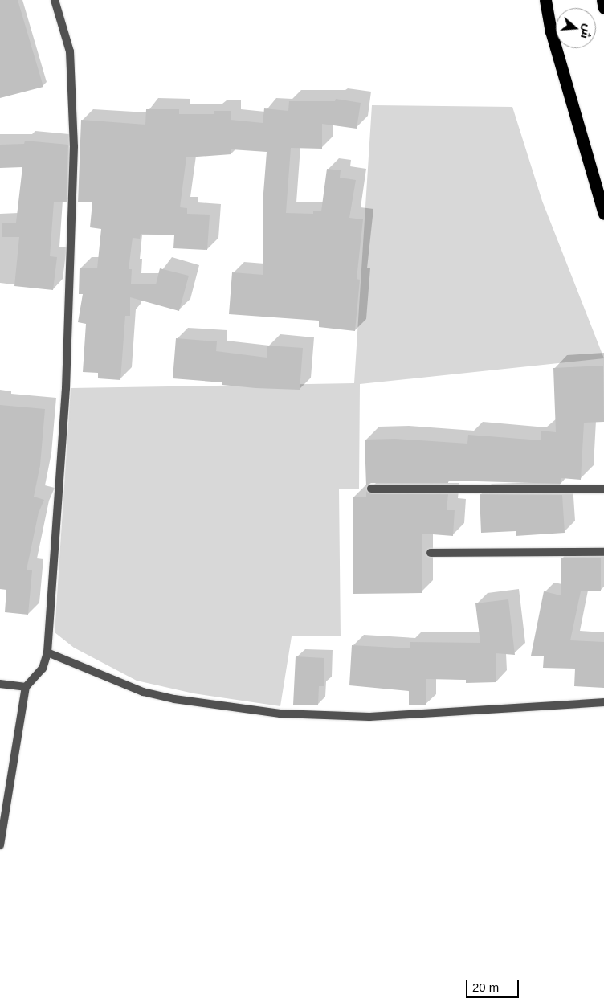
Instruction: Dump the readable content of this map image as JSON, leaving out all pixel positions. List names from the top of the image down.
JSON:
{
  "scale_bar": "20 m",
  "north": "right"
}
